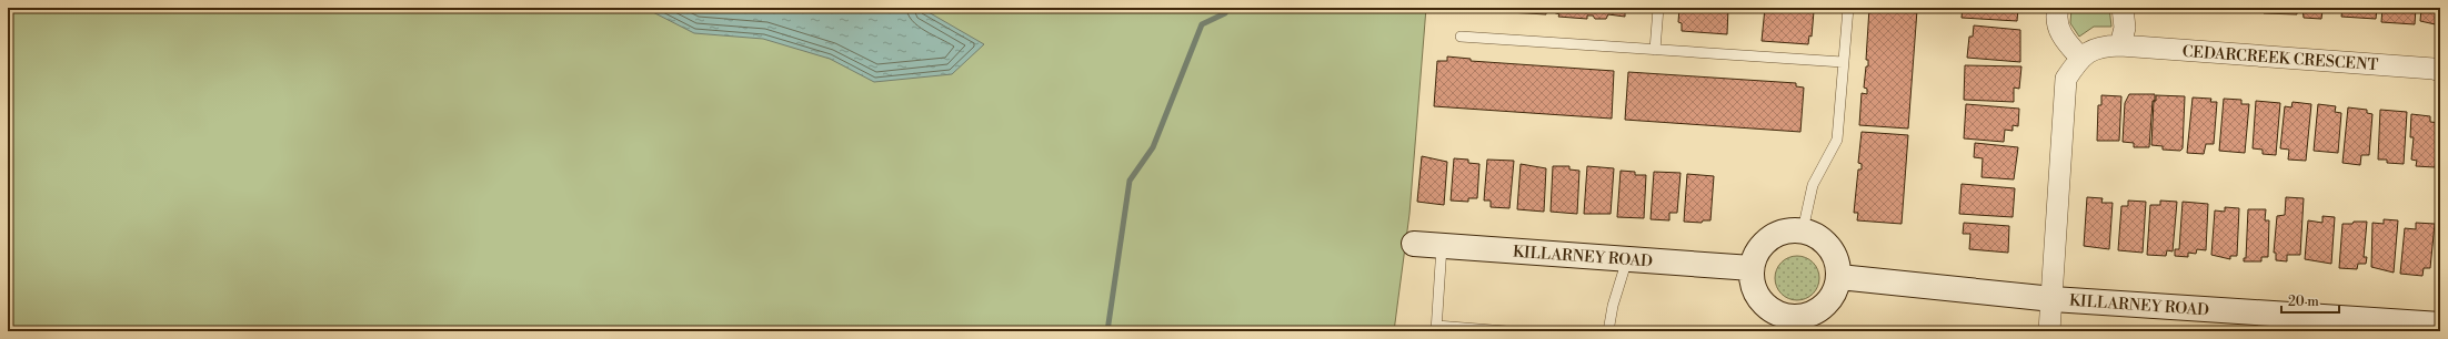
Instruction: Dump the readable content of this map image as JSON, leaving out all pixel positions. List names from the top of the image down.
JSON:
{
  "streets": {
    "street": ["CEDARCREEK CRESCENT", "KILLARNEY ROAD"]
  },
  "scale_bar": "20 m"
}
